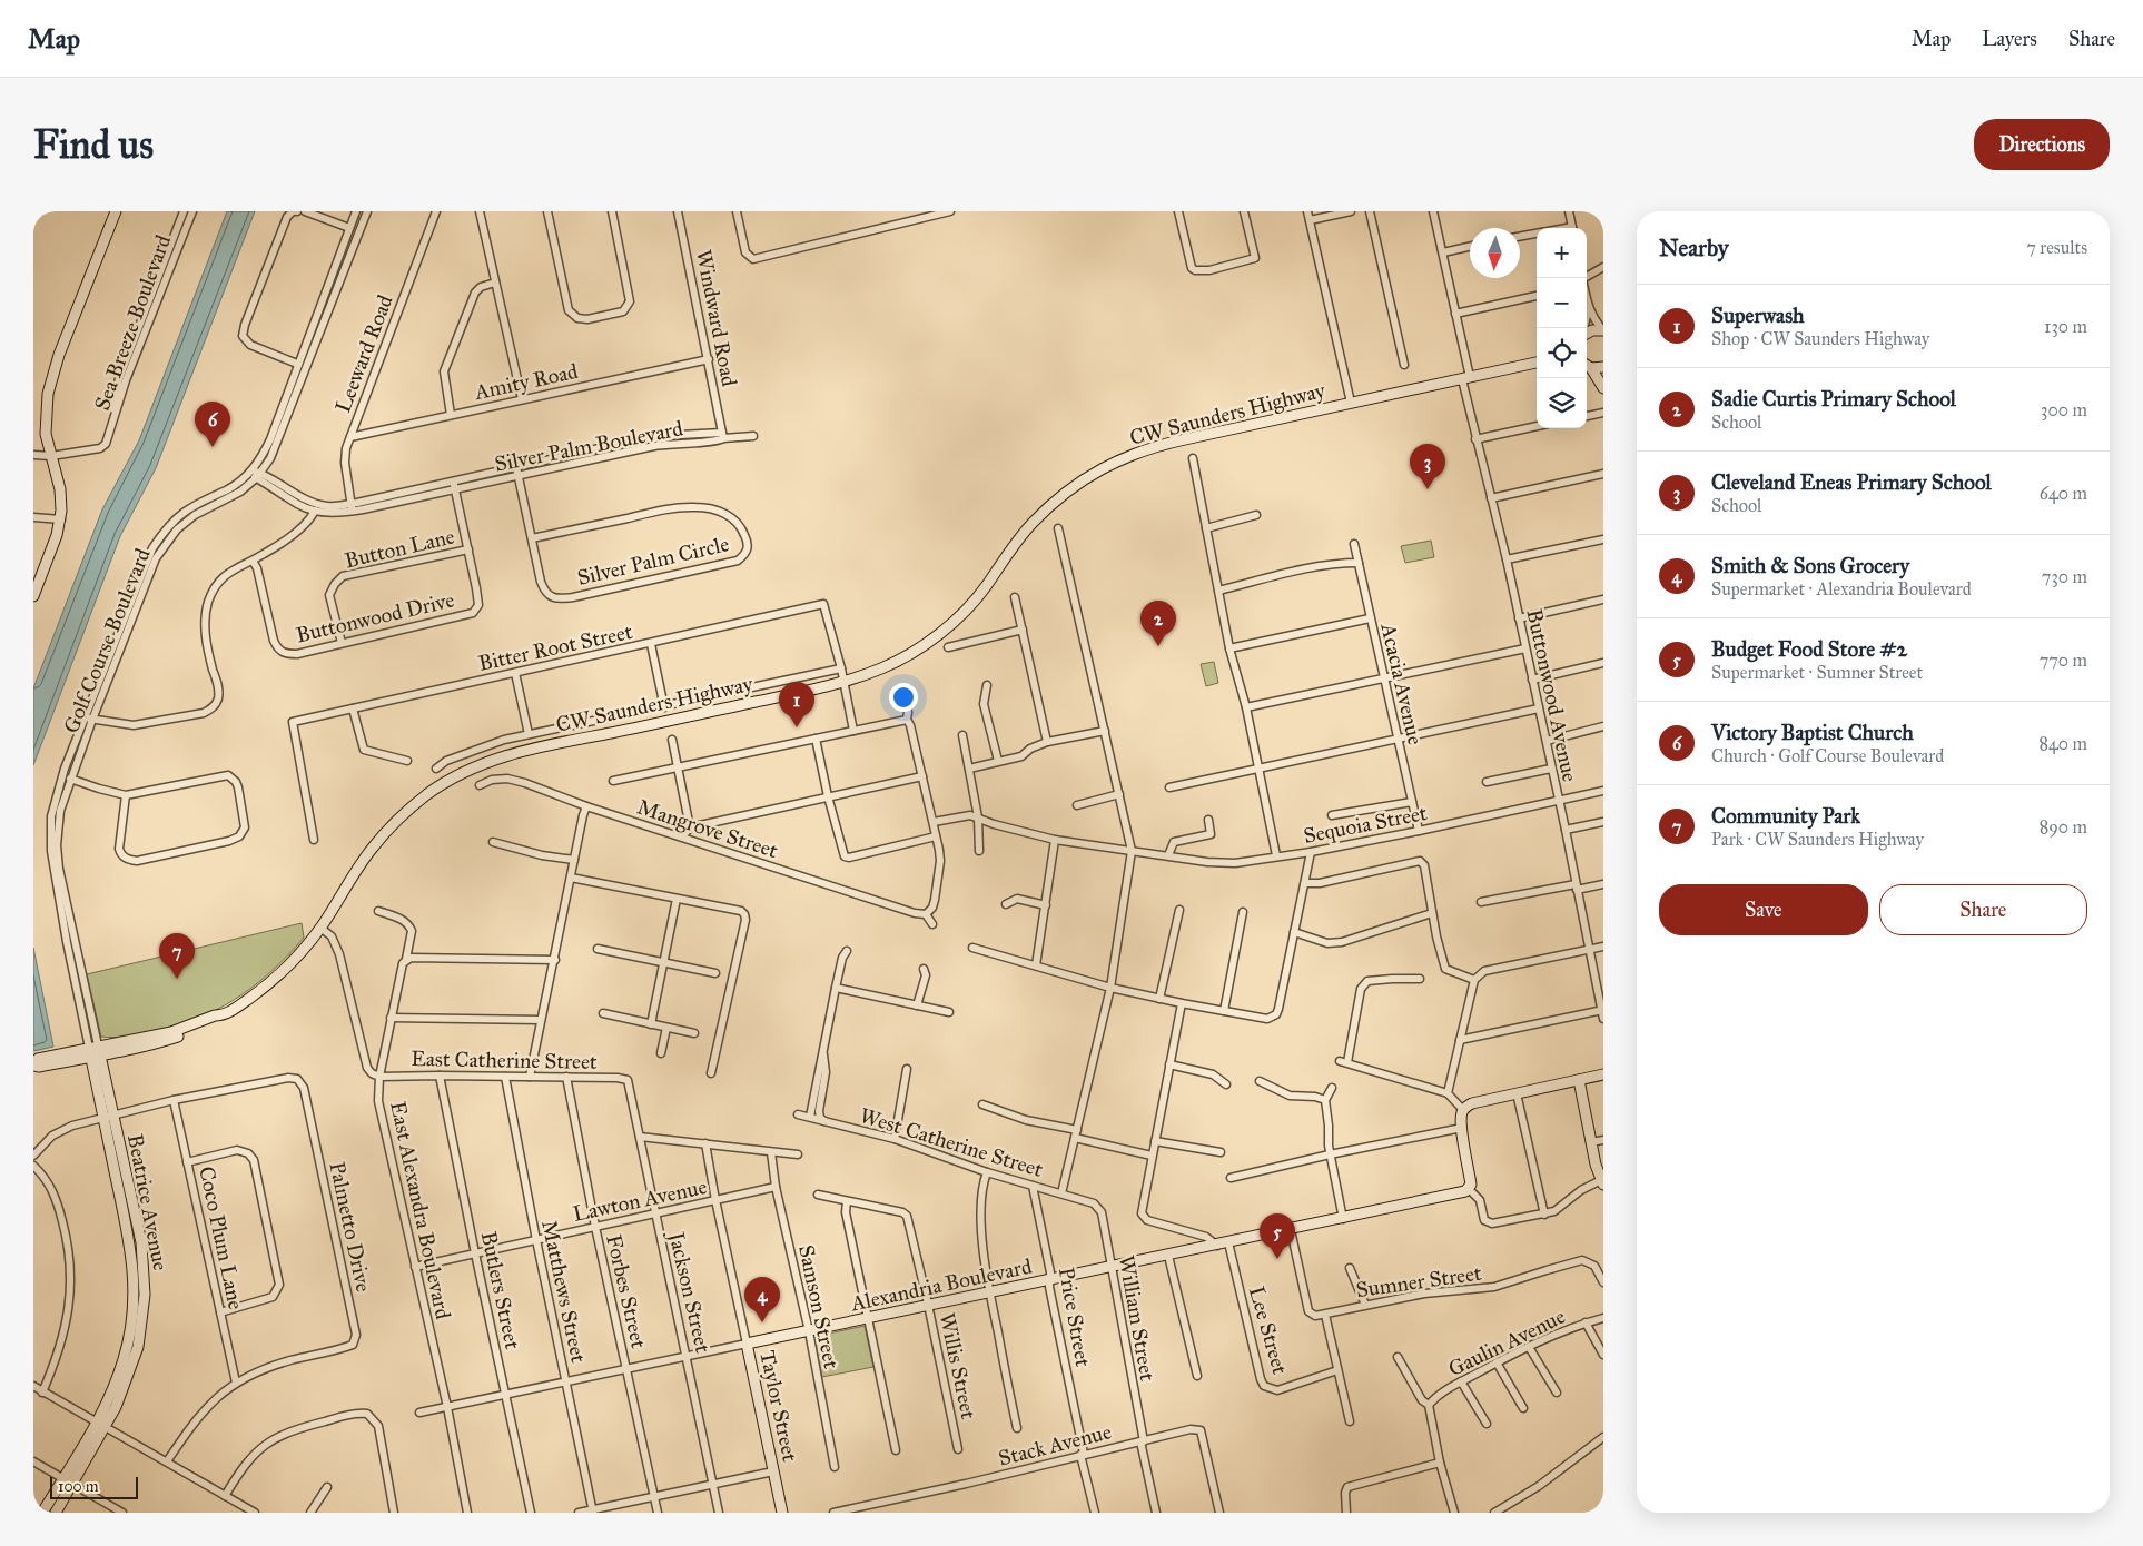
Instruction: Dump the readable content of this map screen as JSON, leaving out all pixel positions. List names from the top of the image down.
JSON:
{
  "streets": {
    "main road": [
      "CW Saunders Highway",
      "Beatrice Avenue",
      "Alexandria Boulevard",
      "Taylor Street"
    ],
    "street": [
      "Windward Road",
      "Sea Breeze Boulevard",
      "Leeward Road",
      "Amity Road",
      "Silver Palm Boulevard",
      "Button Lane",
      "Silver Palm Circle",
      "Buttonwood Drive",
      "Golf Course Boulevard",
      "Bitter Root Street",
      "Acacia Avenue",
      "Buttonwood Avenue",
      "Sequoia Street",
      "Mangrove Street",
      "East Catherine Street",
      "West Catherine Street",
      "Lawton Avenue",
      "East Alexandra Boulevard",
      "Palmetto Drive",
      "Coco Plum Lane",
      "Sumner Street",
      "Butlers Street",
      "Matthews Street",
      "Forbes Street",
      "Jackson Street",
      "Samson Street",
      "Price Street",
      "William Street",
      "Lee Street",
      "Gaulin Avenue",
      "Willis Street",
      "Stack Avenue"
    ]
  },
  "crossings": [
    ["Windward Road", "Amity Road"],
    ["Windward Road", "Silver Palm Boulevard"],
    ["Leeward Road", "Amity Road"],
    ["Leeward Road", "Silver Palm Boulevard"],
    ["CW Saunders Highway", "Golf Course Boulevard"],
    ["CW Saunders Highway", "Buttonwood Avenue"],
    ["CW Saunders Highway", "Beatrice Avenue"],
    ["CW Saunders Highway", "East Alexandra Boulevard"],
    ["Silver Palm Boulevard", "Silver Palm Circle"],
    ["Silver Palm Boulevard", "Buttonwood Drive"],
    ["Silver Palm Boulevard", "Golf Course Boulevard"],
    ["Button Lane", "Buttonwood Drive"],
    ["Golf Course Boulevard", "Beatrice Avenue"],
    ["Acacia Avenue", "Sequoia Street"],
    ["Buttonwood Avenue", "Sequoia Street"],
    ["East Catherine Street", "East Alexandra Boulevard"],
    ["East Catherine Street", "Butlers Street"],
    ["East Catherine Street", "Matthews Street"],
    ["East Catherine Street", "Forbes Street"],
    ["East Catherine Street", "Jackson Street"],
    ["West Catherine Street", "Price Street"],
    ["West Catherine Street", "William Street"],
    ["Lawton Avenue", "East Alexandra Boulevard"],
    ["Lawton Avenue", "Butlers Street"],
    ["Lawton Avenue", "Matthews Street"],
    ["Lawton Avenue", "Forbes Street"],
    ["Lawton Avenue", "Jackson Street"],
    ["Lawton Avenue", "Samson Street"],
    ["Lawton Avenue", "Taylor Street"],
    ["Beatrice Avenue", "Palmetto Drive"],
    ["East Alexandra Boulevard", "Alexandria Boulevard"],
    ["Palmetto Drive", "Coco Plum Lane"],
    ["Alexandria Boulevard", "Butlers Street"],
    ["Alexandria Boulevard", "Matthews Street"],
    ["Alexandria Boulevard", "Forbes Street"],
    ["Alexandria Boulevard", "Jackson Street"],
    ["Alexandria Boulevard", "Samson Street"],
    ["Alexandria Boulevard", "Price Street"],
    ["Alexandria Boulevard", "William Street"],
    ["Alexandria Boulevard", "Lee Street"],
    ["Alexandria Boulevard", "Willis Street"],
    ["Alexandria Boulevard", "Taylor Street"],
    ["Price Street", "Stack Avenue"],
    ["William Street", "Stack Avenue"]
  ],
  "scale_bar": "100 m",
  "north": "bottom",
  "page": {
    "header": "Map",
    "nav": ["Map", "Layers", "Share"],
    "buttons": [
      "Directions",
      ["Save", "Share"]
    ],
    "title": "Find us",
    "heading": ["Nearby", "7 results"],
    "map_buttons": ["+", "−"],
    "list": [
      {
        "mark": "1",
        "name": "Superwash",
        "note": "Shop · CW Saunders Highway",
        "value": "130 m"
      },
      {
        "mark": "2",
        "name": "Sadie Curtis Primary School",
        "note": "School",
        "value": "300 m"
      },
      {
        "mark": "3",
        "name": "Cleveland Eneas Primary School",
        "note": "School",
        "value": "640 m"
      },
      {
        "mark": "4",
        "name": "Smith & Sons Grocery",
        "note": "Supermarket · Alexandria Boulevard",
        "value": "730 m"
      },
      {
        "mark": "5",
        "name": "Budget Food Store #2",
        "note": "Supermarket · Sumner Street",
        "value": "770 m"
      },
      {
        "mark": "6",
        "name": "Victory Baptist Church",
        "note": "Church · Golf Course Boulevard",
        "value": "840 m"
      },
      {
        "mark": "7",
        "name": "Community Park",
        "note": "Park · CW Saunders Highway",
        "value": "890 m"
      }
    ],
    "pins": [
      "6",
      "3",
      "2",
      "1",
      "7",
      "5",
      "4"
    ],
    "scale": "100 m"
  }
}
